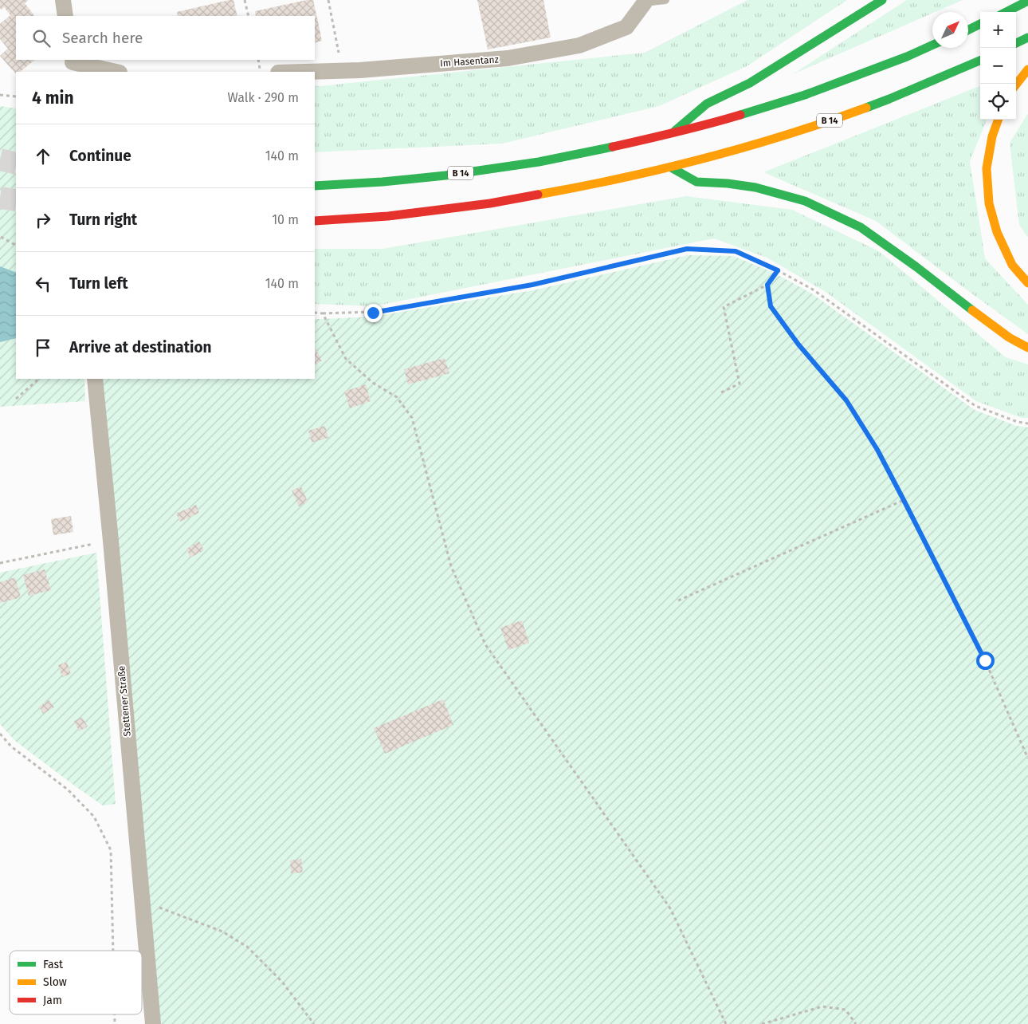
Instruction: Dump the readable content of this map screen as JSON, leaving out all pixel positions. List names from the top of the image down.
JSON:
{
  "streets": {
    "highway": ["B 14"],
    "street": ["Im Hasentanz", "Stettener Straße"]
  },
  "legend": ["Fast", "Slow", "Jam"],
  "north": "top right",
  "page": {
    "map_buttons": ["+", "−"],
    "search": "Search here",
    "heading": ["4 min", "Walk · 290 m"],
    "list": [
      ["Continue", "140 m"],
      ["Turn right", "10 m"],
      ["Turn left", "140 m"],
      "Arrive at destination"
    ]
  }
}
